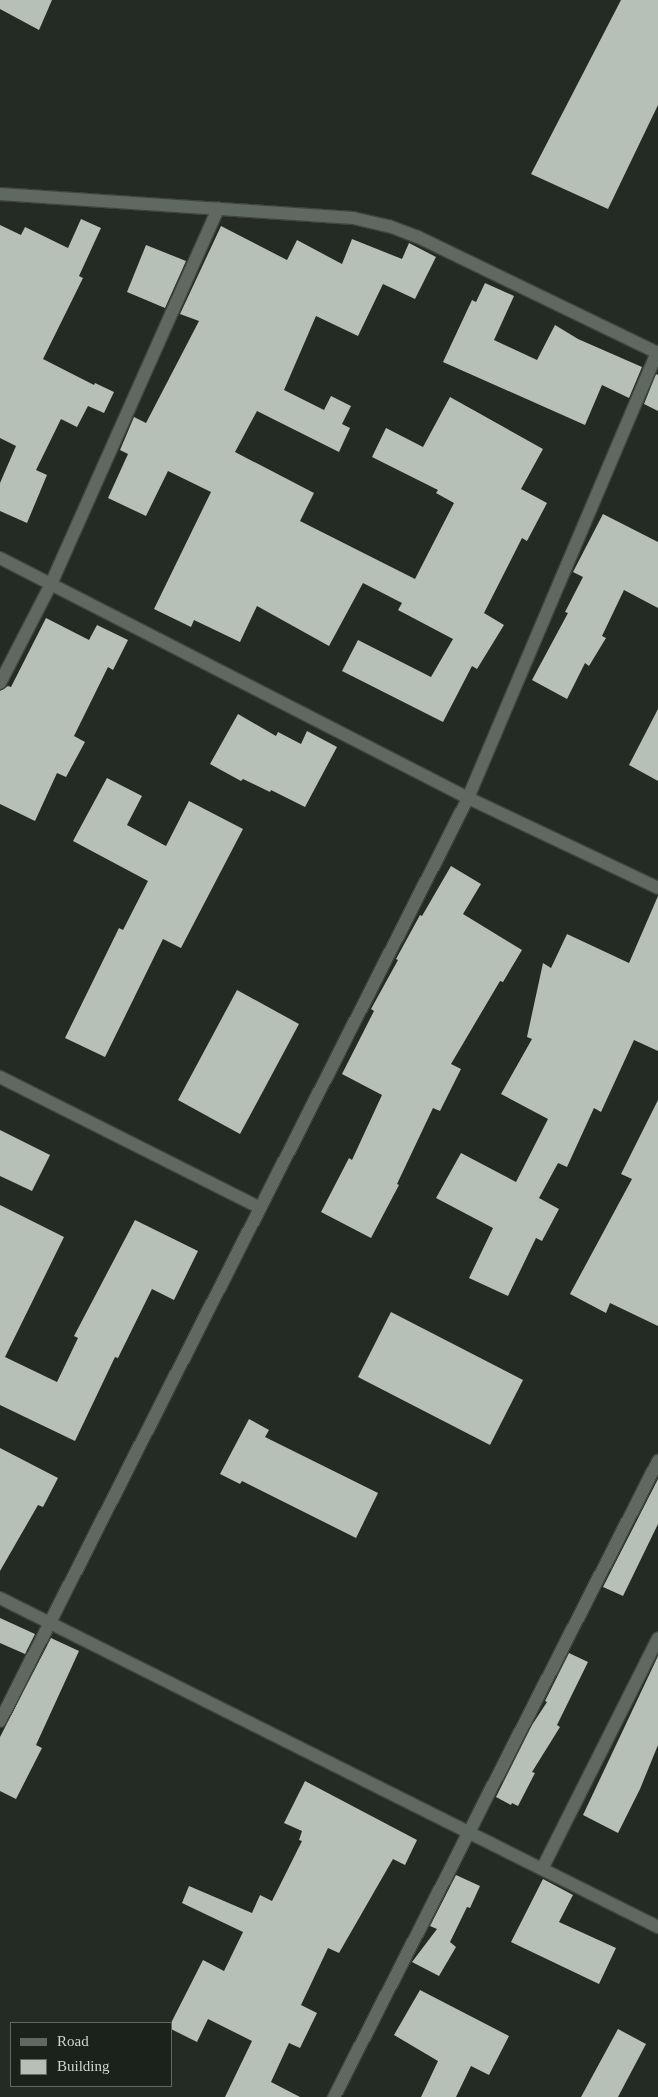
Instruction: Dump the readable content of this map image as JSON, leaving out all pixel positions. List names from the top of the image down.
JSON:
{
  "legend": ["Road", "Building"]
}
